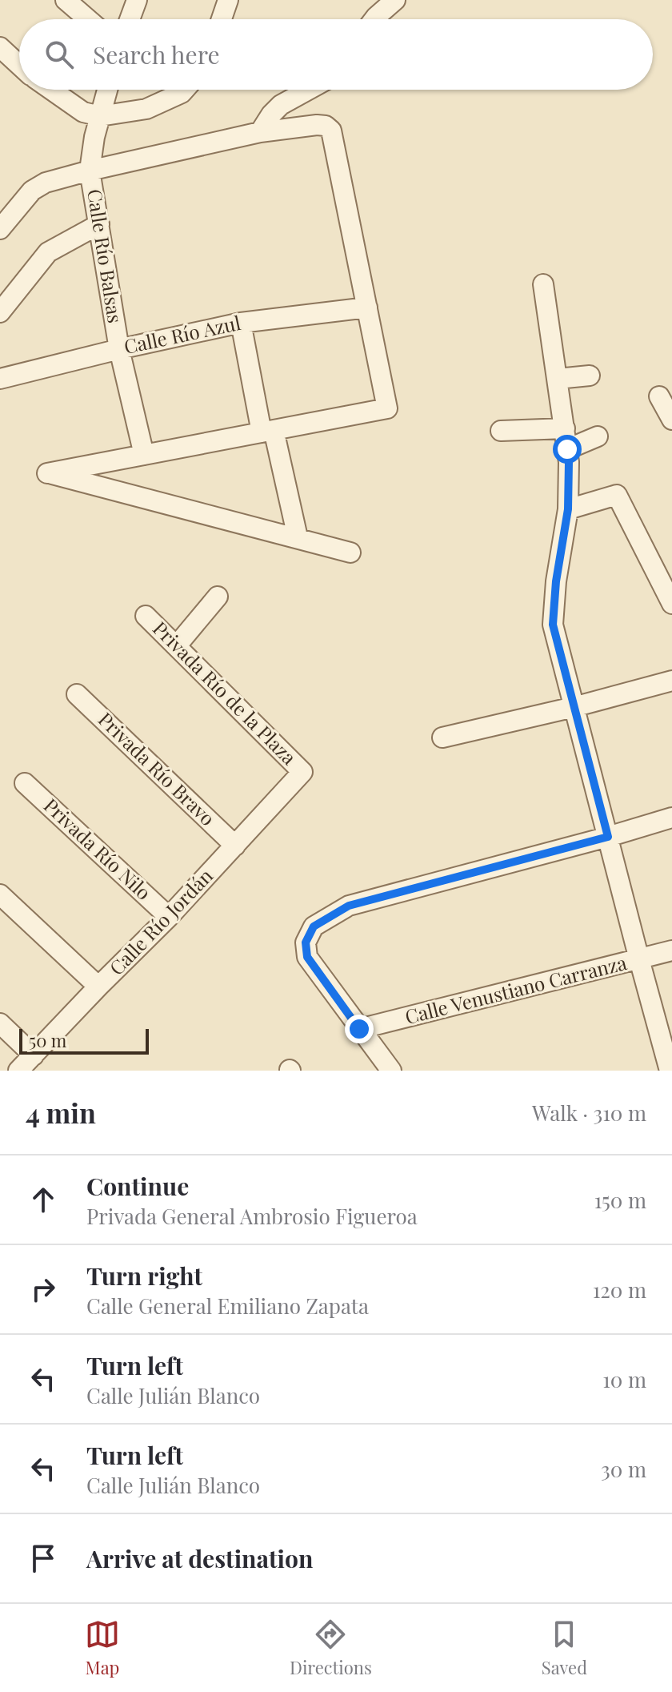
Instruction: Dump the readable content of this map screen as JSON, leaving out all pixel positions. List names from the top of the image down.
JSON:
{
  "streets": {
    "street": [
      "Calle Río Balsas",
      "Calle Río Azul",
      "Privada Río de la Plaza",
      "Privada Río Bravo",
      "Privada Río Nilo",
      "Calle Río Jordán",
      "Calle Venustiano Carranza"
    ]
  },
  "crossings": [
    ["Calle Río Balsas", "Calle Río Azul"],
    ["Privada Río de la Plaza", "Calle Río Jordán"],
    ["Privada Río Bravo", "Calle Río Jordán"],
    ["Privada Río Nilo", "Calle Río Jordán"]
  ],
  "scale_bar": "50 m",
  "page": {
    "search": "Search here",
    "scale": "50 m",
    "heading": ["4 min", "Walk · 310 m"],
    "list": [
      ["Continue", "Privada General Ambrosio Figueroa", "150 m"],
      ["Turn right", "Calle General Emiliano Zapata", "120 m"],
      ["Turn left", "Calle Julián Blanco", "10 m"],
      ["Turn left", "Calle Julián Blanco", "30 m"],
      "Arrive at destination"
    ],
    "nav": ["Map", "Directions", "Saved"]
  }
}
